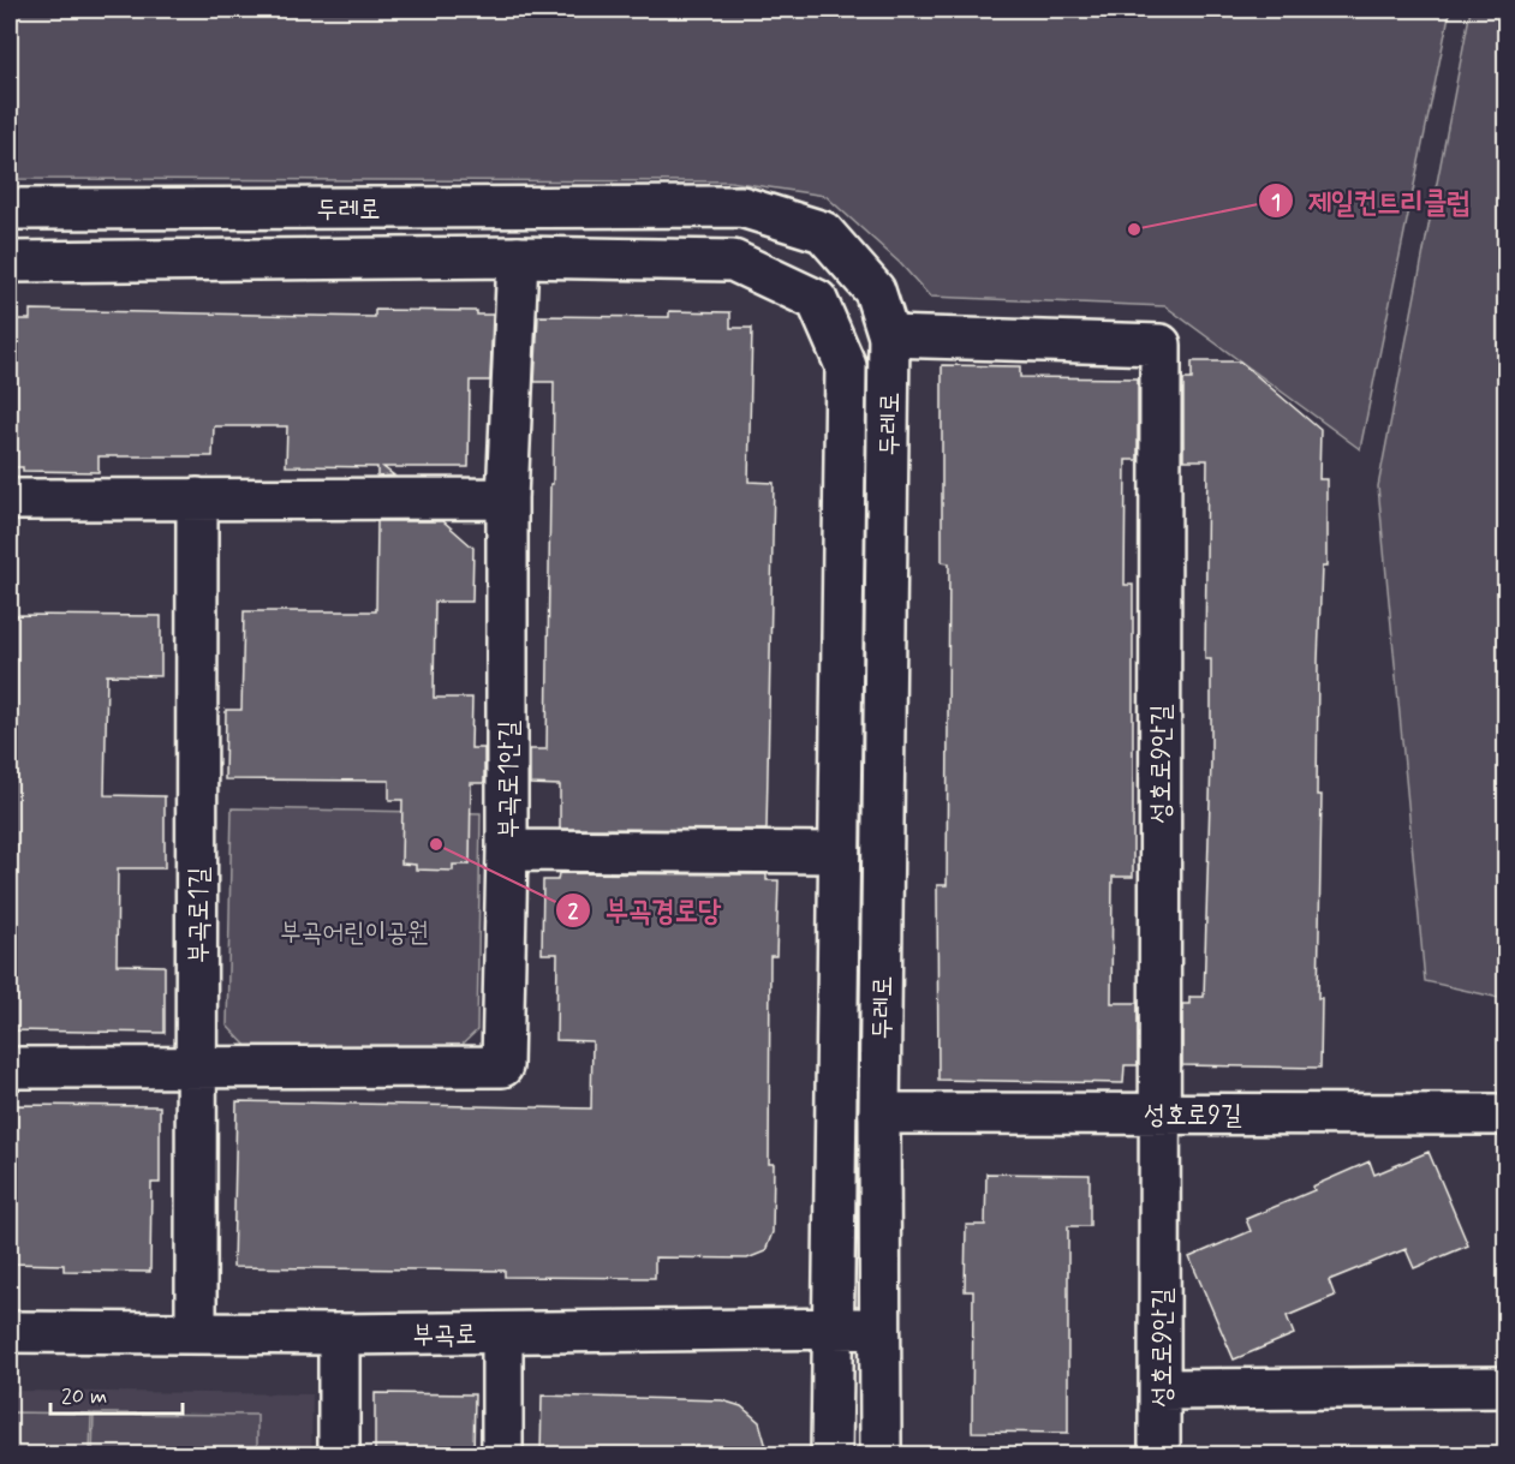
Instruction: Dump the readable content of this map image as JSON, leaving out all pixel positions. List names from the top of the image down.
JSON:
{
  "streets": {
    "street": [
      "두레로",
      "성호로9안길",
      "부곡로1안길",
      "부곡로1길",
      "성호로9길",
      "부곡로"
    ]
  },
  "crossings": [
    ["두레로", "성호로9안길"],
    ["두레로", "부곡로1안길"],
    ["두레로", "성호로9길"],
    ["두레로", "부곡로"],
    ["성호로9안길", "성호로9길"],
    ["부곡로1안길", "부곡로1길"],
    ["부곡로1길", "부곡로"]
  ],
  "parks": ["부곡어린이공원"],
  "places": ["제일컨트리클럽", "부곡경로당"],
  "scale_bar": "20 m"
}
